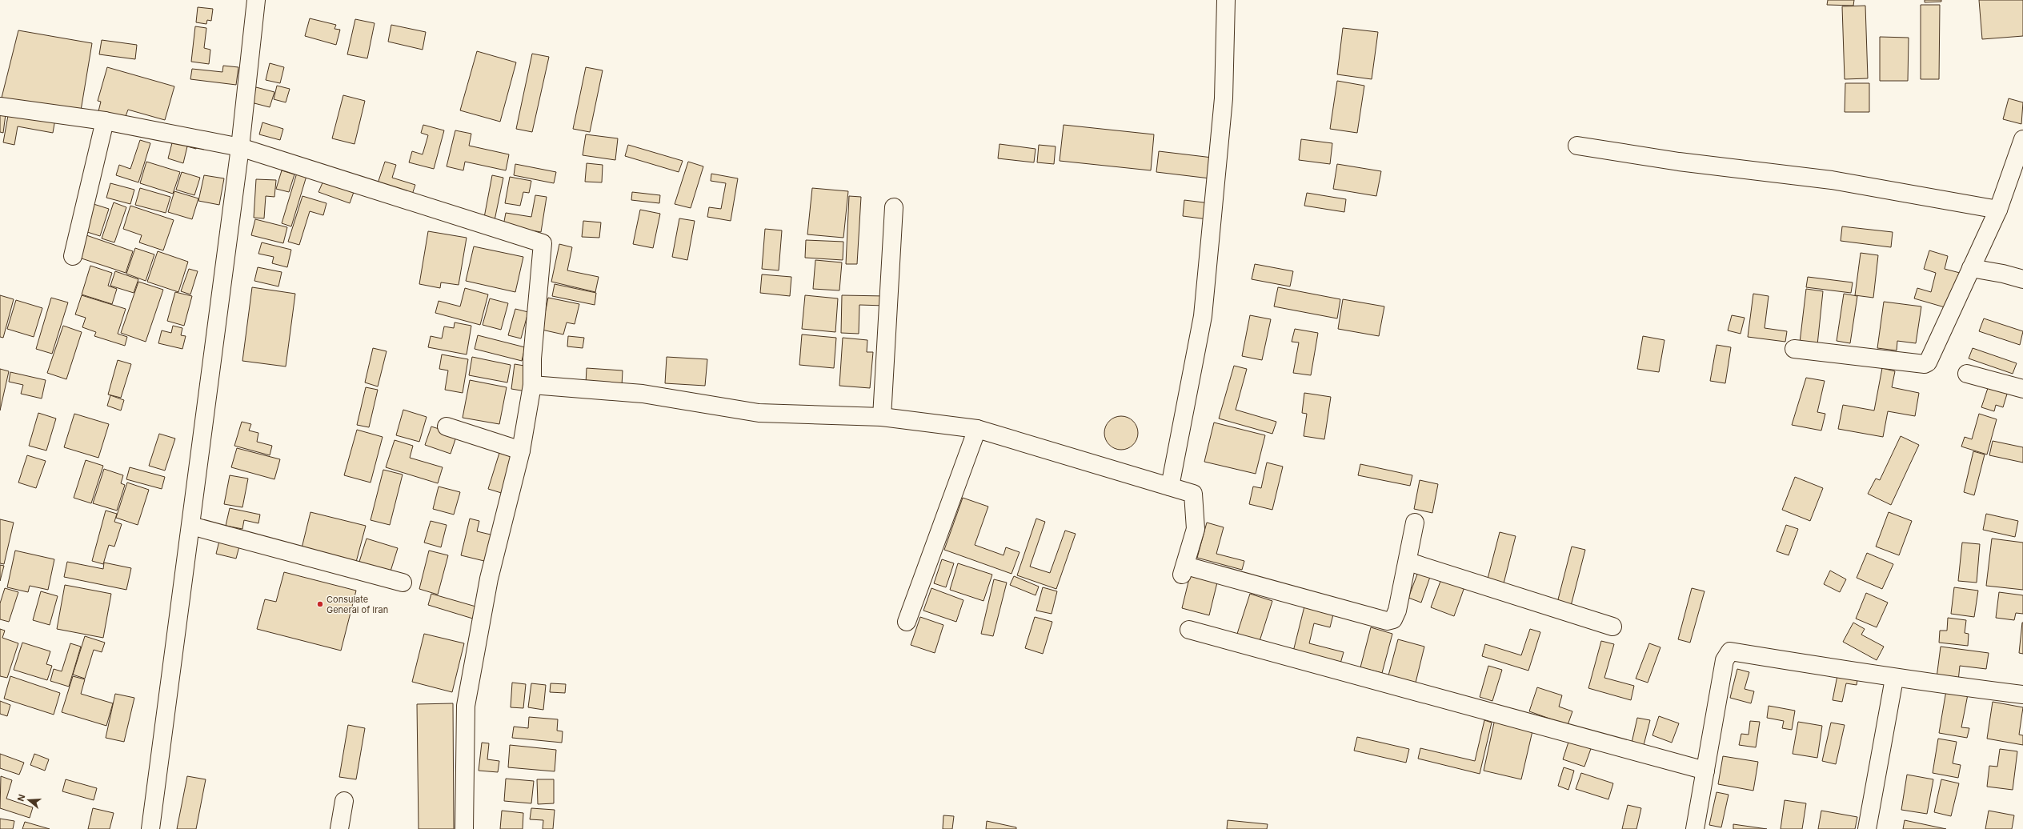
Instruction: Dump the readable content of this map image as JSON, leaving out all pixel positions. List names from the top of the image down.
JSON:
{
  "places": ["Consulate General of Iran"],
  "north": "left"
}
